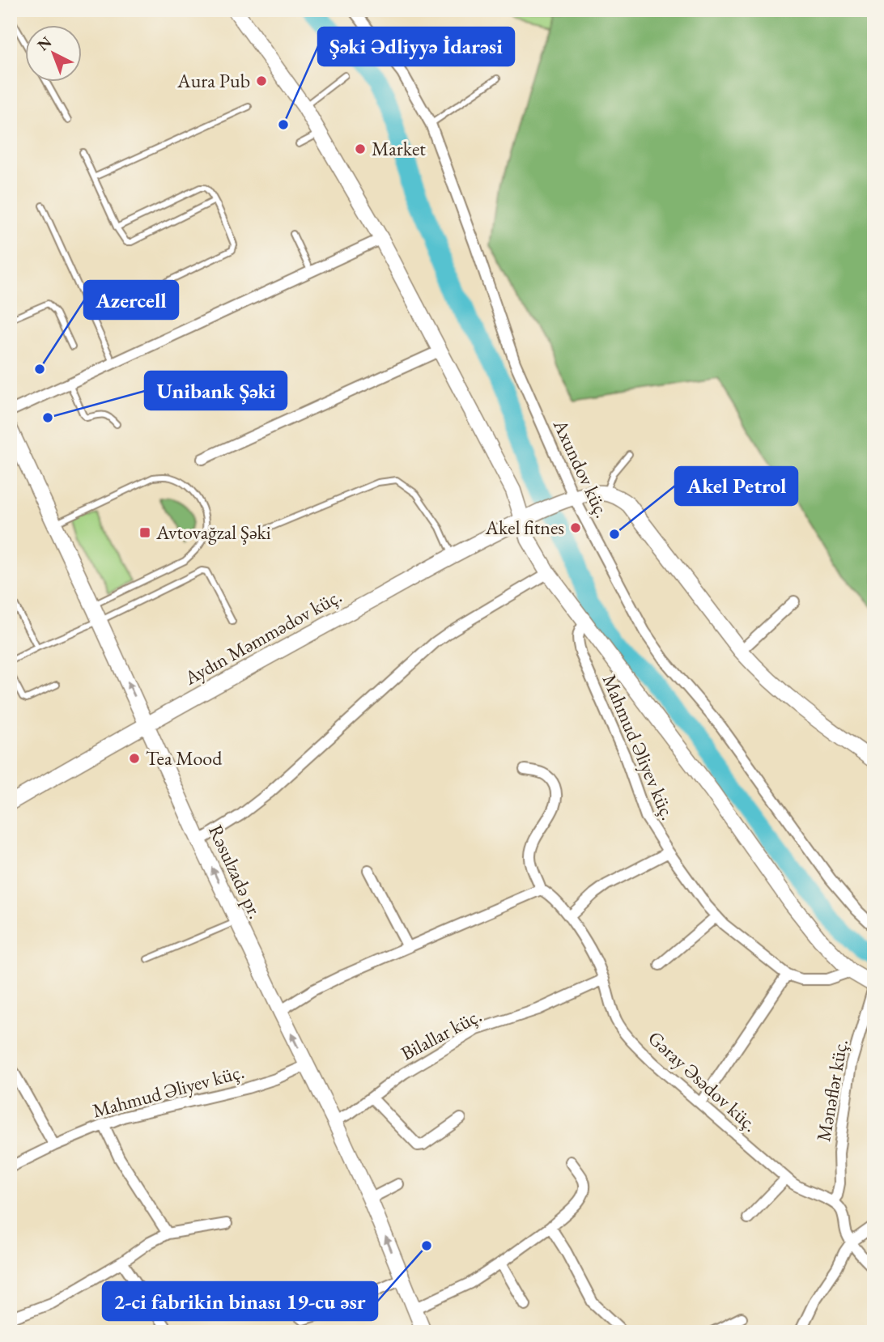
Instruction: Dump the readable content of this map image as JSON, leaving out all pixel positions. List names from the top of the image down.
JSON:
{
  "streets": {
    "street": [
      "Axundov küç.",
      "Aydın Məmmədov küç.",
      "Mahmud Əliyev küç.",
      "Rəsulzadə pr.",
      "Bilallar küç.",
      "Gəray Əsədov küç.",
      "Mənəflər küç."
    ]
  },
  "crossings": [
    ["Axundov küç.", "Aydın Məmmədov küç."],
    ["Aydın Məmmədov küç.", "Rəsulzadə pr."],
    ["Mahmud Əliyev küç.", "Rəsulzadə pr."],
    ["Rəsulzadə pr.", "Bilallar küç."],
    ["Bilallar küç.", "Gəray Əsədov küç."],
    ["Gəray Əsədov küç.", "Mənəflər küç."]
  ],
  "one_way": ["Rəsulzadə pr."],
  "places": {
    "other": [
      "Aura Pub",
      "Şəki Ədliyyə İdarəsi",
      "Market",
      "Azercell",
      "Unibank Şəki",
      "Akel fitnes",
      "Akel Petrol",
      "Tea Mood",
      "2-ci fabrikin binası 19-cu əsr"
    ],
    "transit": ["Avtovağzal Şəki"]
  },
  "north": "top left"
}
